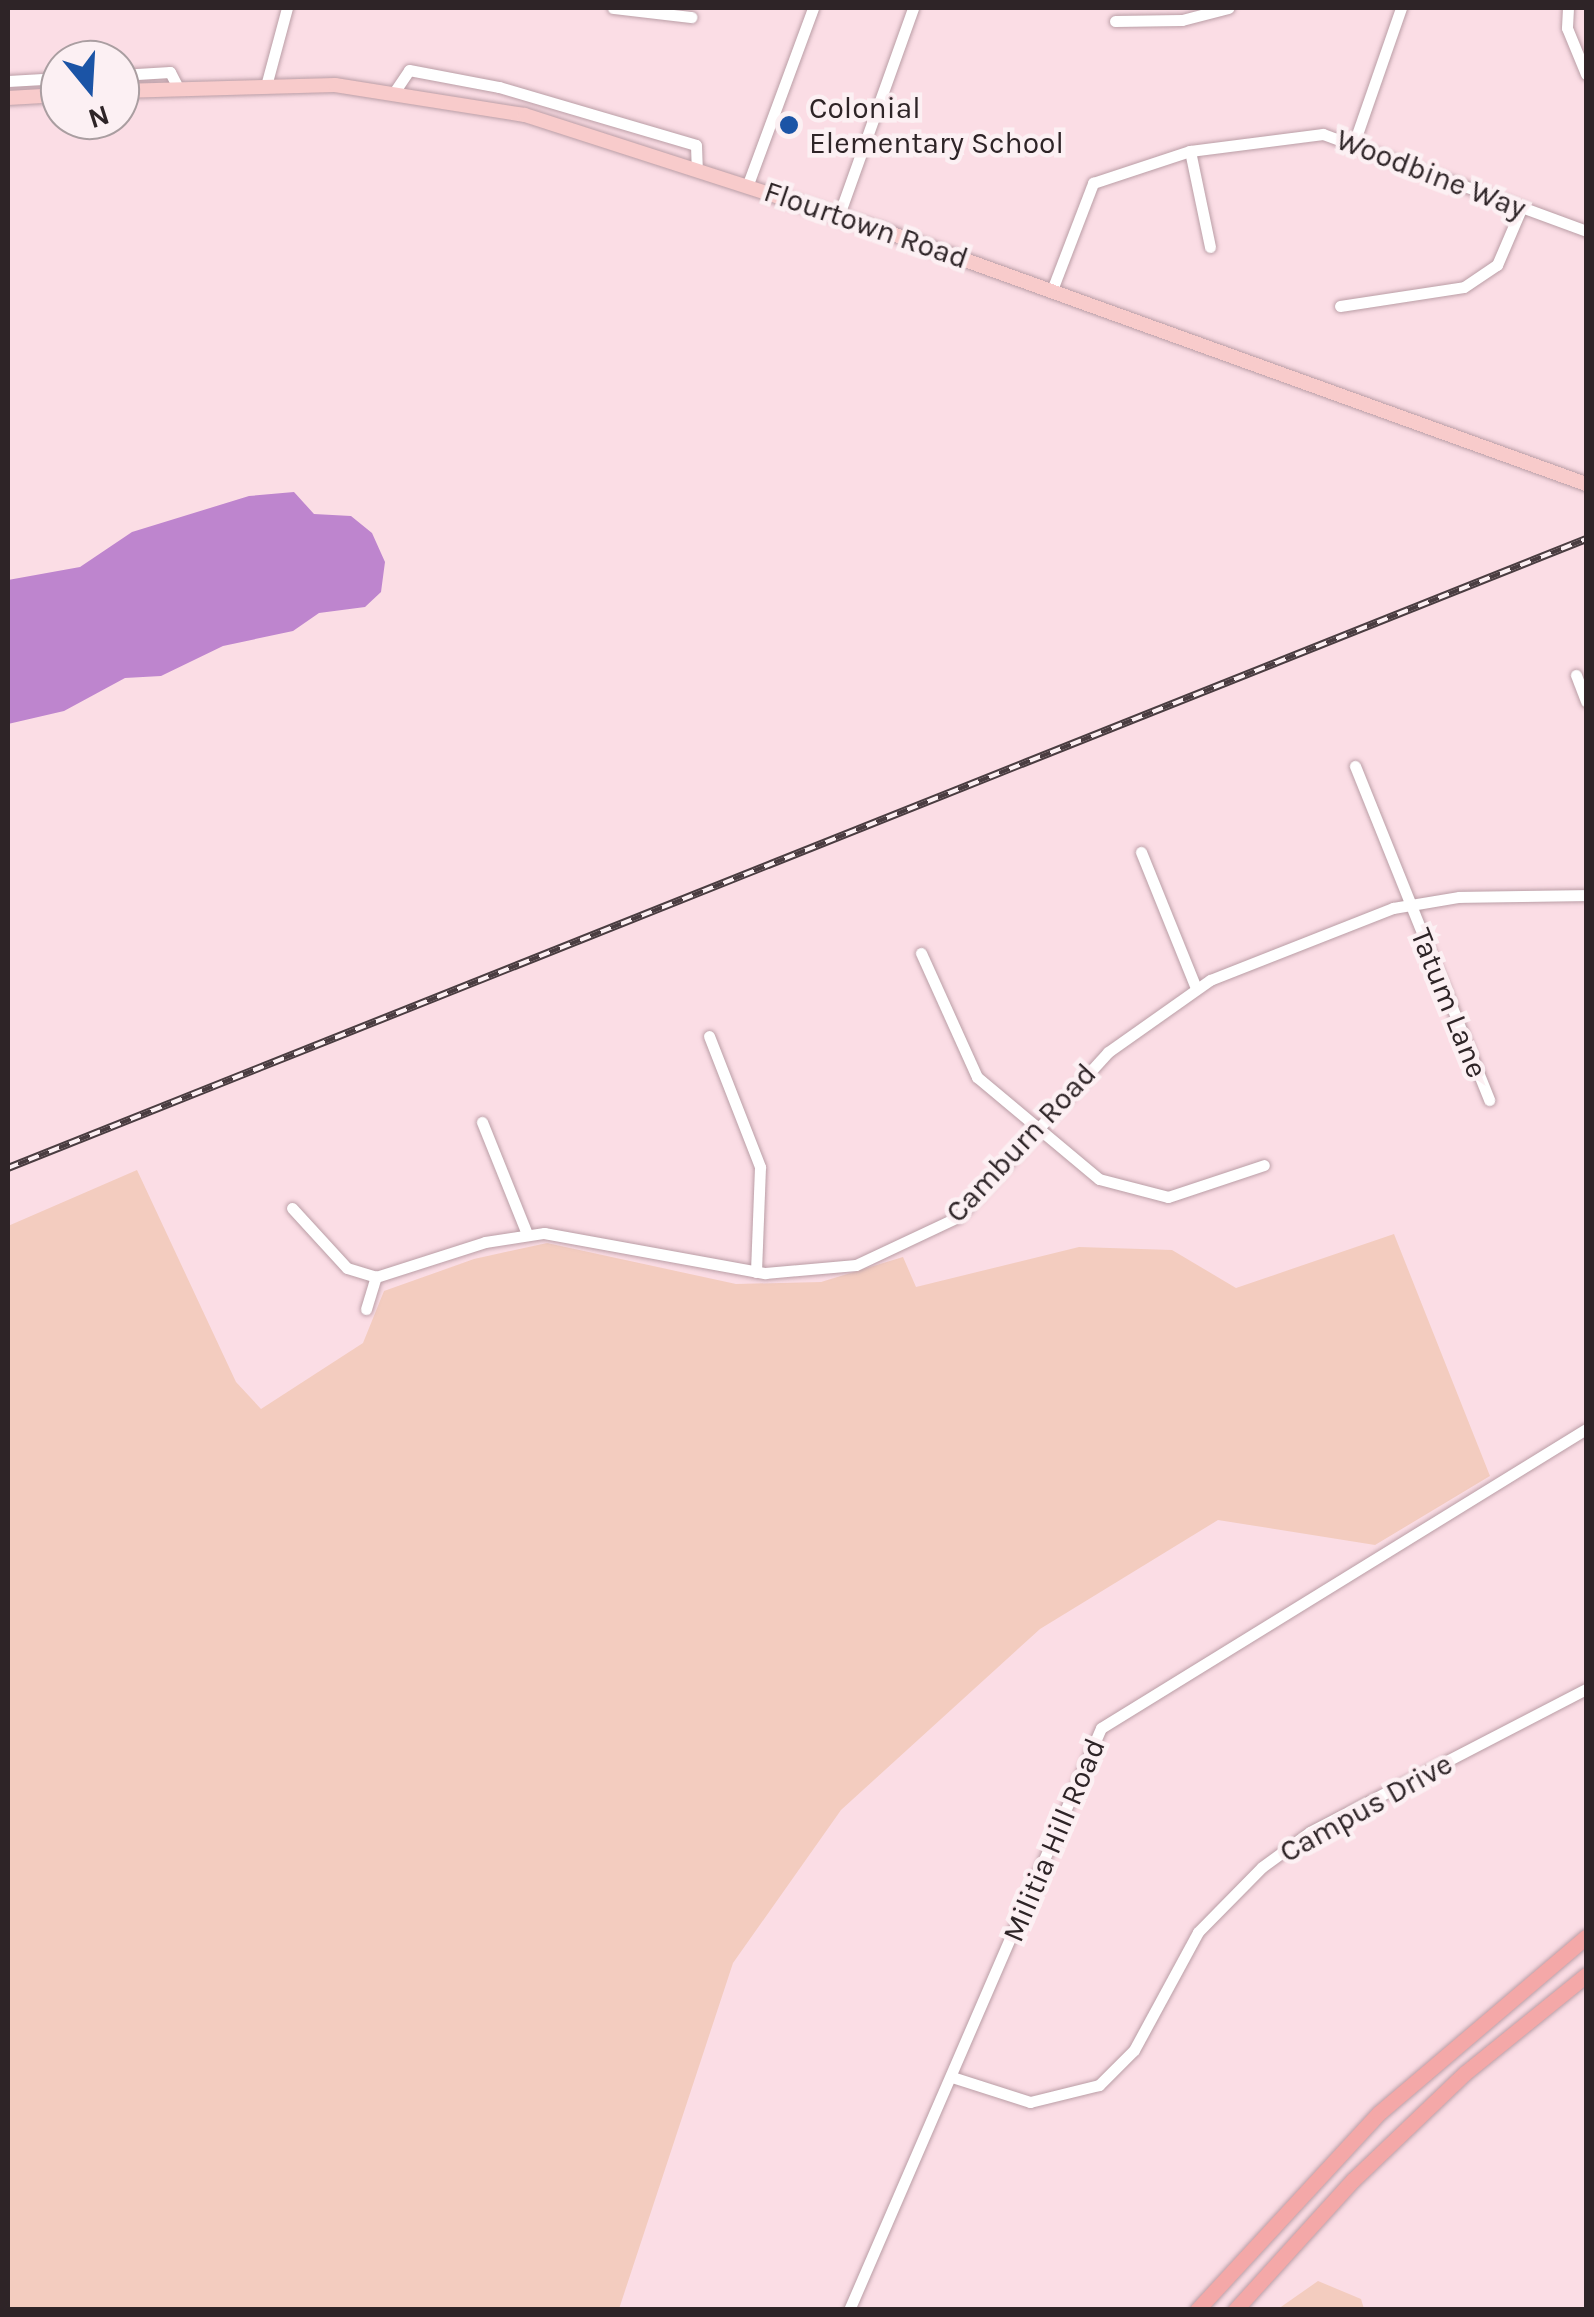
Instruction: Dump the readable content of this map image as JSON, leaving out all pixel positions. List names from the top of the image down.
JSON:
{
  "streets": {
    "main road": ["Flourtown Road"],
    "street": [
      "Woodbine Way",
      "Tatum Lane",
      "Camburn Road",
      "Campus Drive",
      "Militia Hill Road"
    ]
  },
  "crossings": [
    ["Woodbine Way", "Flourtown Road"],
    ["Tatum Lane", "Camburn Road"],
    ["Campus Drive", "Militia Hill Road"]
  ],
  "places": ["Colonial Elementary School"],
  "north": "bottom"
}
